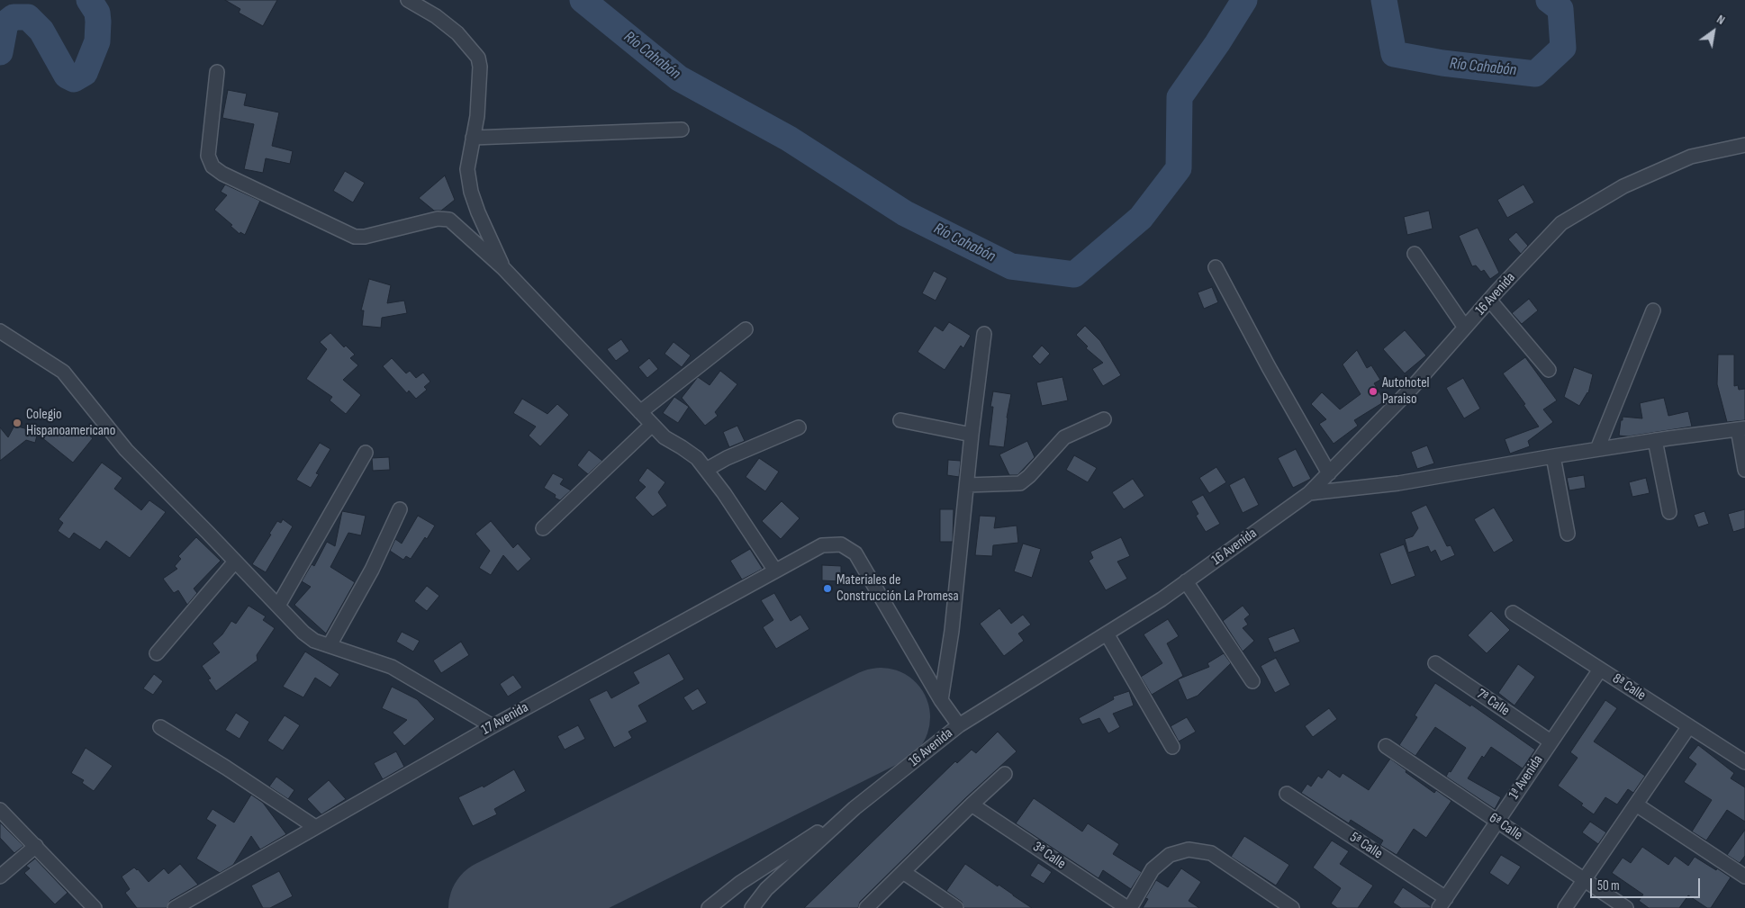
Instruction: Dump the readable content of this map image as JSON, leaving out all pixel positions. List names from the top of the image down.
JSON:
{
  "streets": {
    "street": [
      "16 Avenida",
      "8ª Calle",
      "7ª Calle",
      "17 Avenida",
      "1ª Avenida",
      "6ª Calle",
      "5ª Calle",
      "3ª Calle"
    ]
  },
  "crossings": [
    ["8ª Calle", "1ª Avenida"],
    ["7ª Calle", "1ª Avenida"],
    ["1ª Avenida", "6ª Calle"],
    ["1ª Avenida", "5ª Calle"]
  ],
  "water": ["Río Cahabón"],
  "places": ["Autohotel Paraiso", "Colegio Hispanoamericano", "Materiales de Construcción La Promesa"],
  "scale_bar": "50 m",
  "north": "top right"
}
